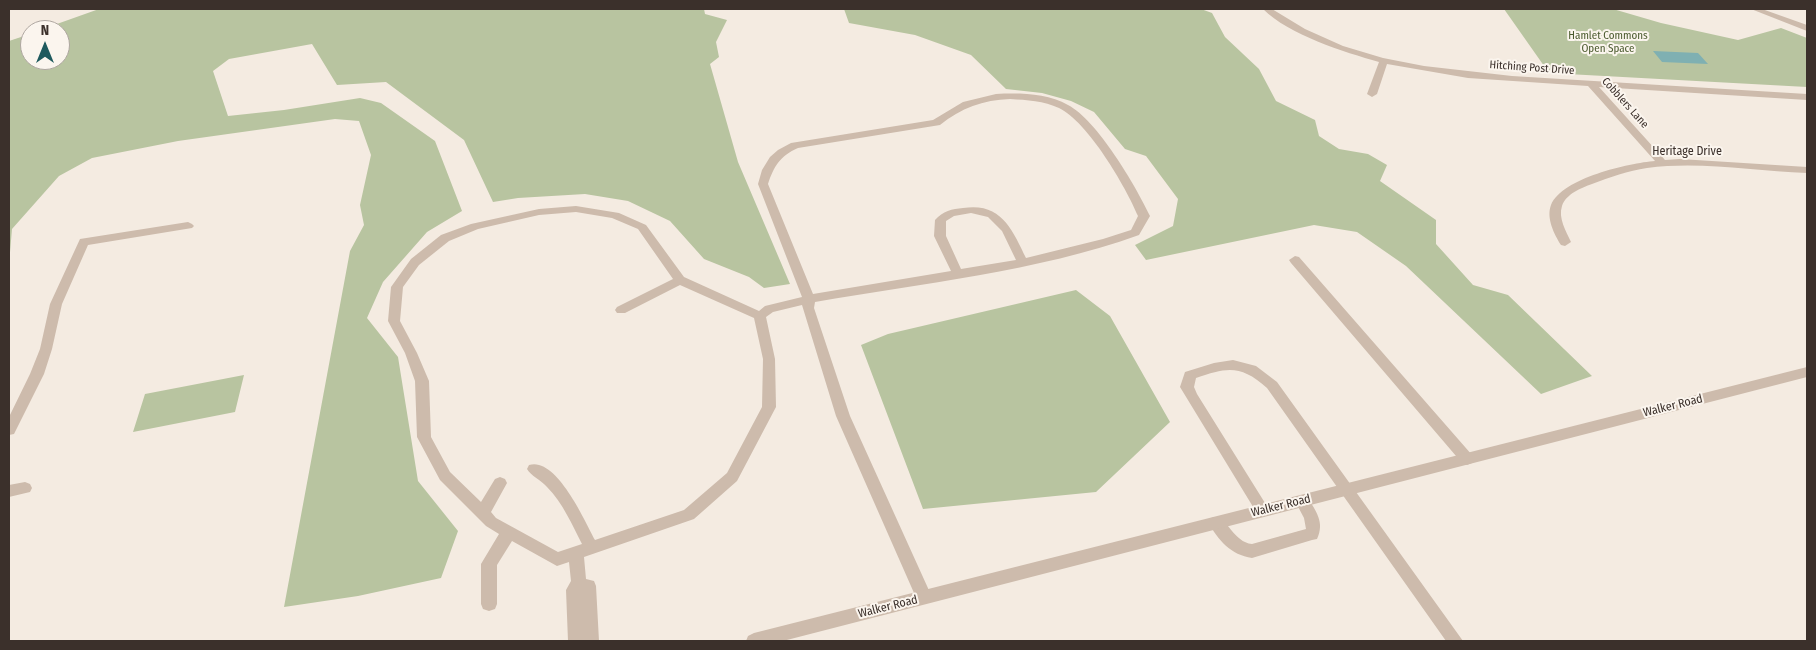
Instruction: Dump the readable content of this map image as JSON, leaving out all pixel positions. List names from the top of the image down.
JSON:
{
  "streets": {
    "street": [
      "Hitching Post Drive",
      "Cobblers Lane",
      "Heritage Drive",
      "Walker Road"
    ]
  },
  "crossings": [
    ["Hitching Post Drive", "Cobblers Lane"],
    ["Cobblers Lane", "Heritage Drive"]
  ],
  "parks": ["Hamlet Commons Open Space"],
  "north": "top"
}
